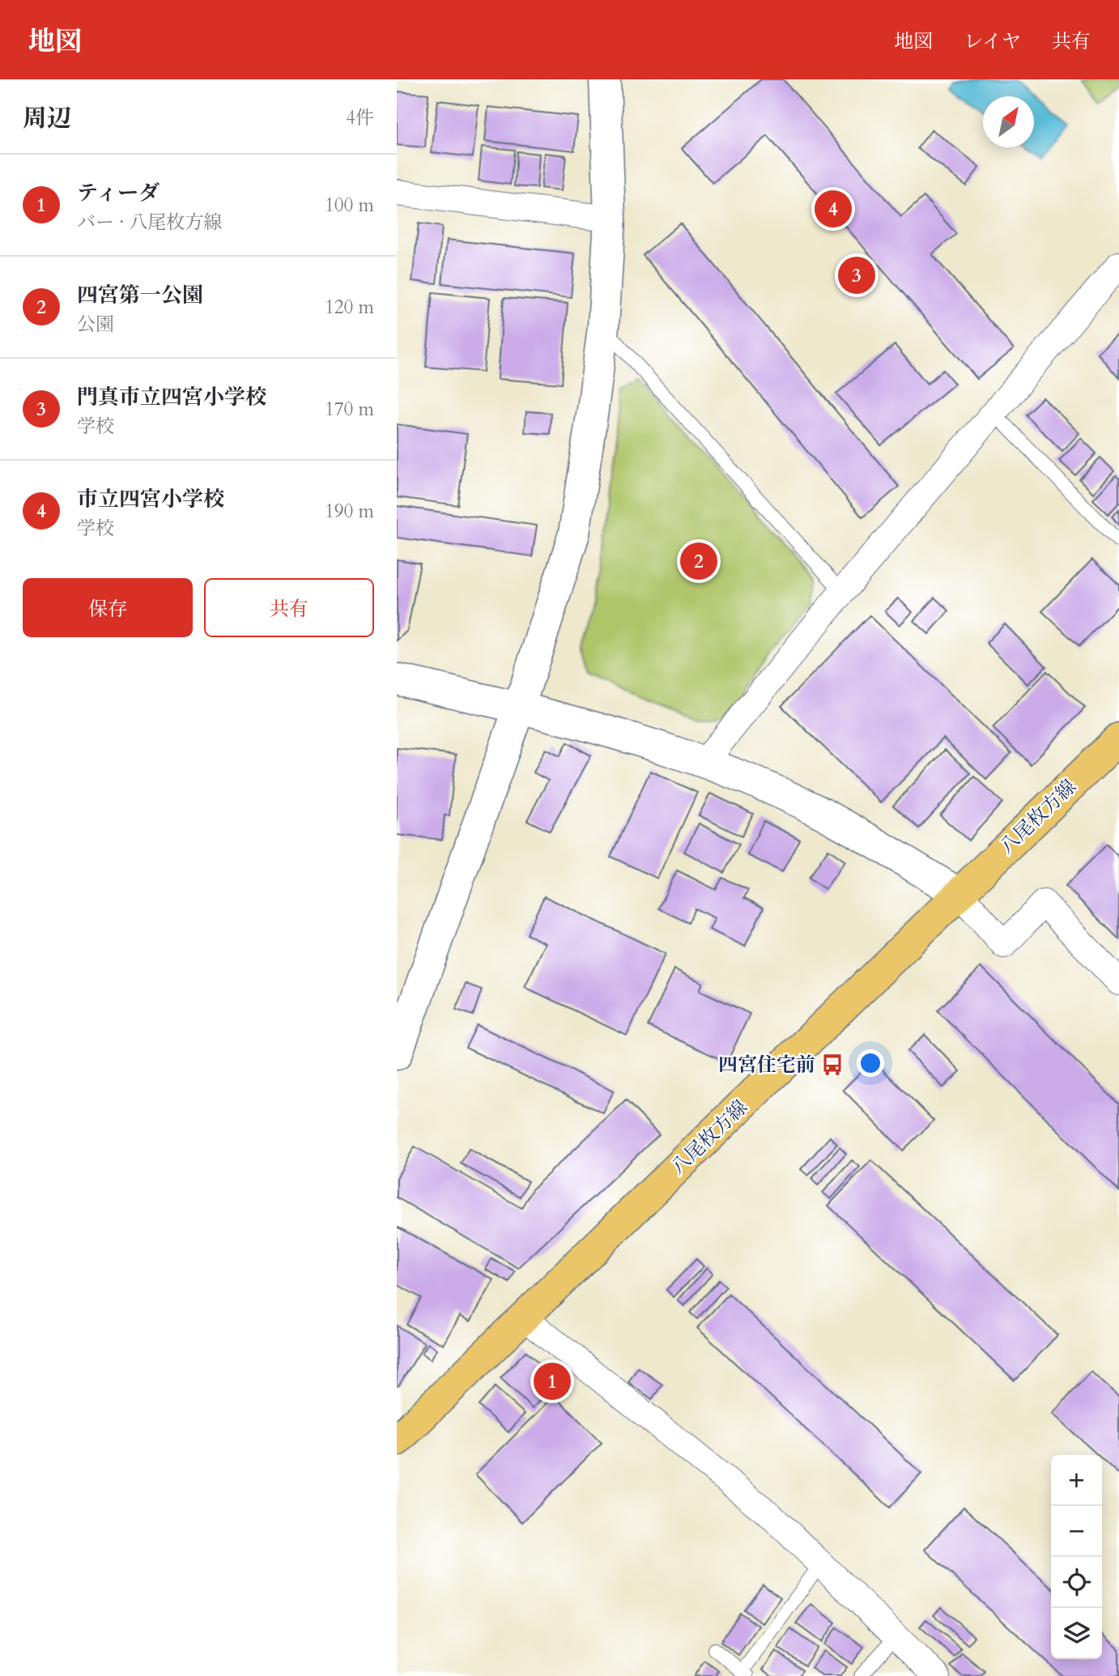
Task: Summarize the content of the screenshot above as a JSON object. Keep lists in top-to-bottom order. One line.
{"streets":{"main road":["八尾枚方線"]},"places":{"bus stop":["四宮住宅前"]},"north":"top right","page":{"header":"地図","nav":["地図","レイヤ","共有"],"heading":["周辺","4件"],"list":[{"mark":"1","name":"ティーダ","note":"バー · 八尾枚方線","value":"100 m"},{"mark":"2","name":"四宮第一公園","note":"公園","value":"120 m"},{"mark":"3","name":"門真市立四宮小学校","note":"学校","value":"170 m"},{"mark":"4","name":"市立四宮小学校","note":"学校","value":"190 m"}],"pins":["4","3","2","1"],"buttons":["保存","共有"],"map_buttons":["+","−"]}}
